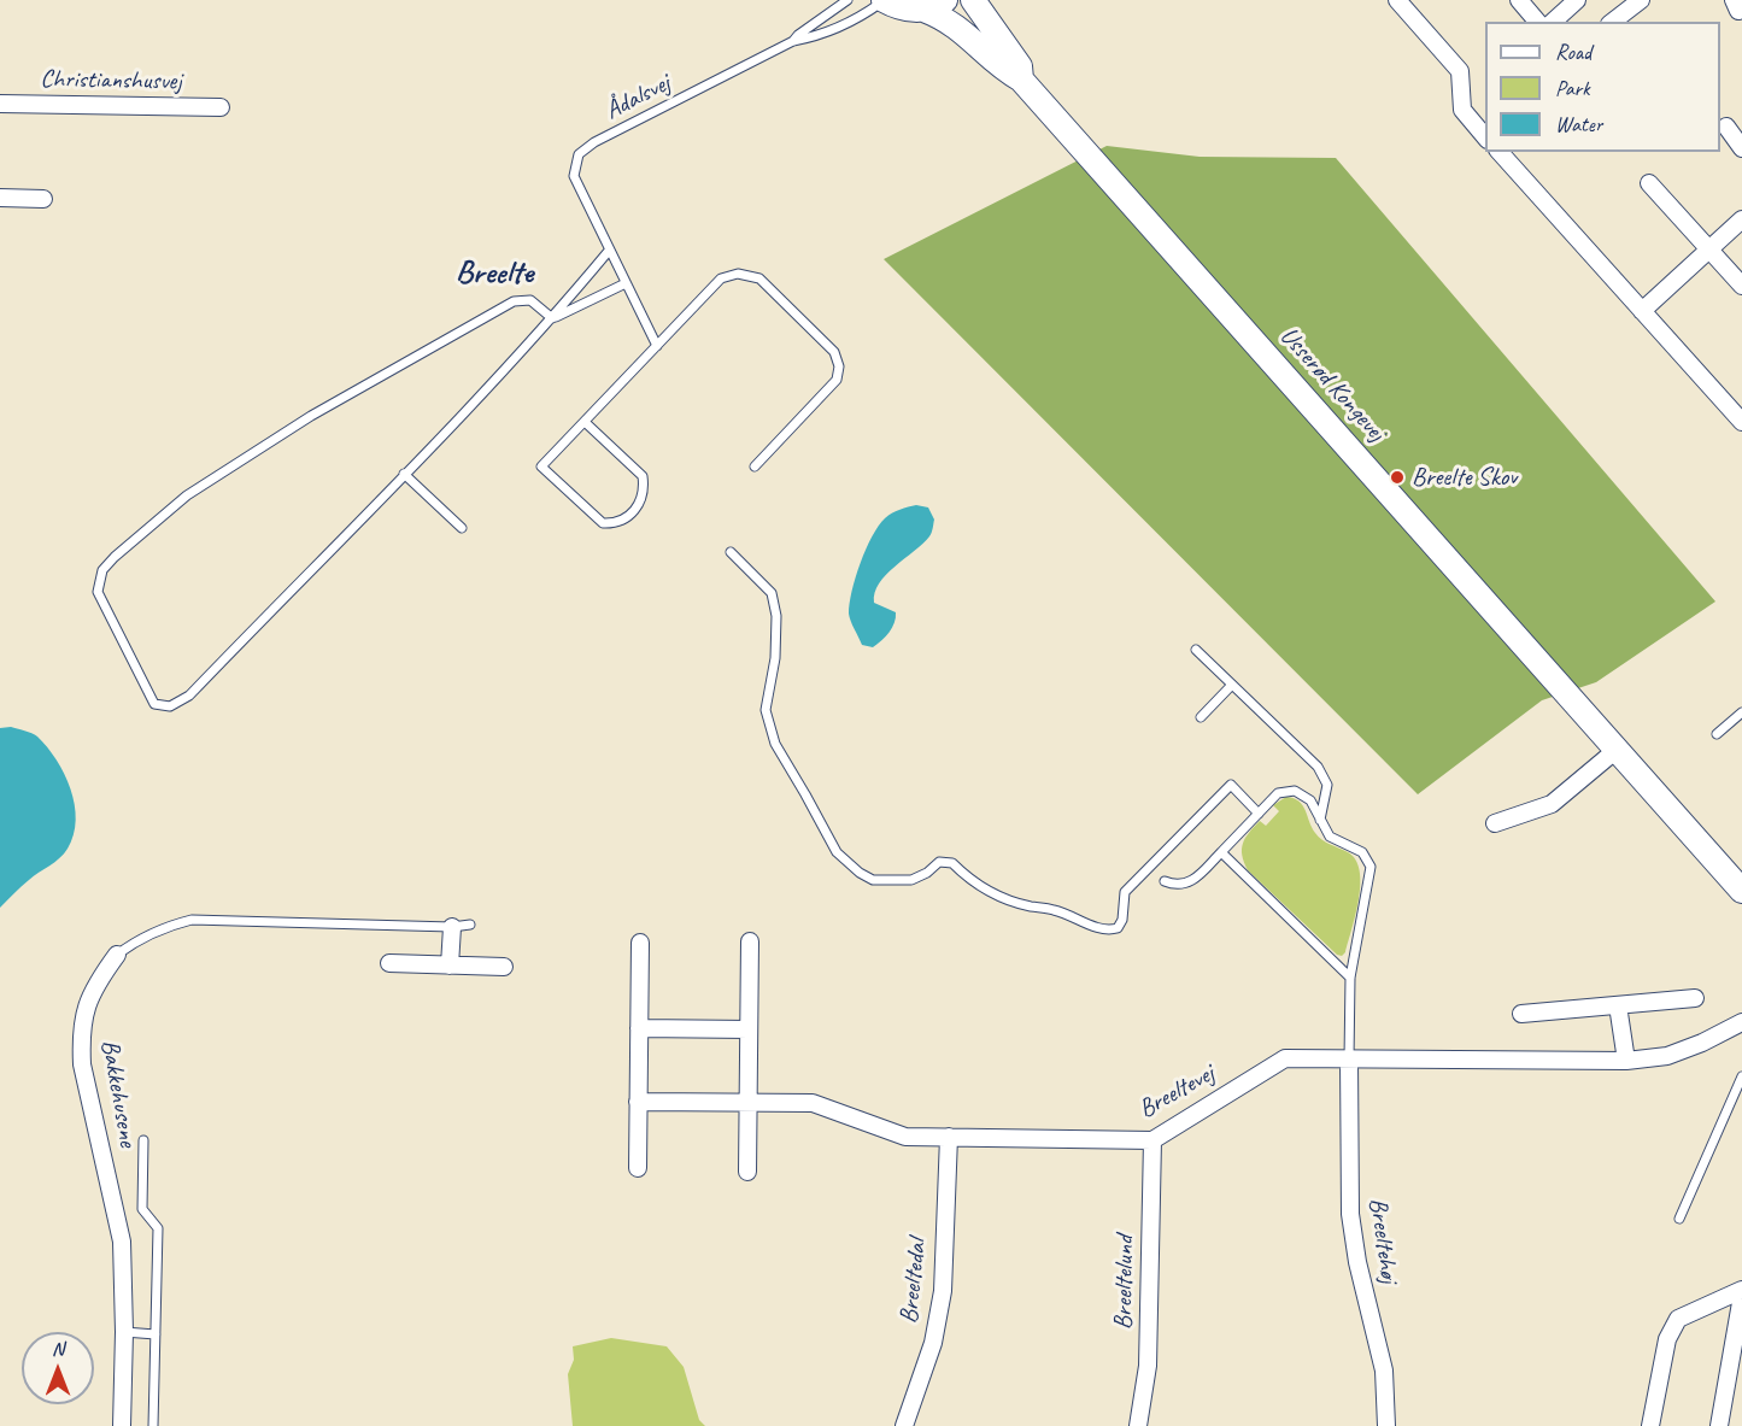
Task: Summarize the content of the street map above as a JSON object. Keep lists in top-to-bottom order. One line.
{"streets":{"main road":["Usserød Kongevej"],"street":["Christianshusvej","Breeltevej","Bakkehusene","Breeltehøj","Breeltedal","Breeltelund"],"lane":["Ådalsvej"]},"crossings":[["Ådalsvej","Usserød Kongevej"],["Breeltevej","Breeltehøj"],["Breeltevej","Breeltedal"],["Breeltevej","Breeltelund"]],"districts":["Breelte"],"places":["Breelte Skov"],"legend":["Road","Park","Water"],"north":"top"}
